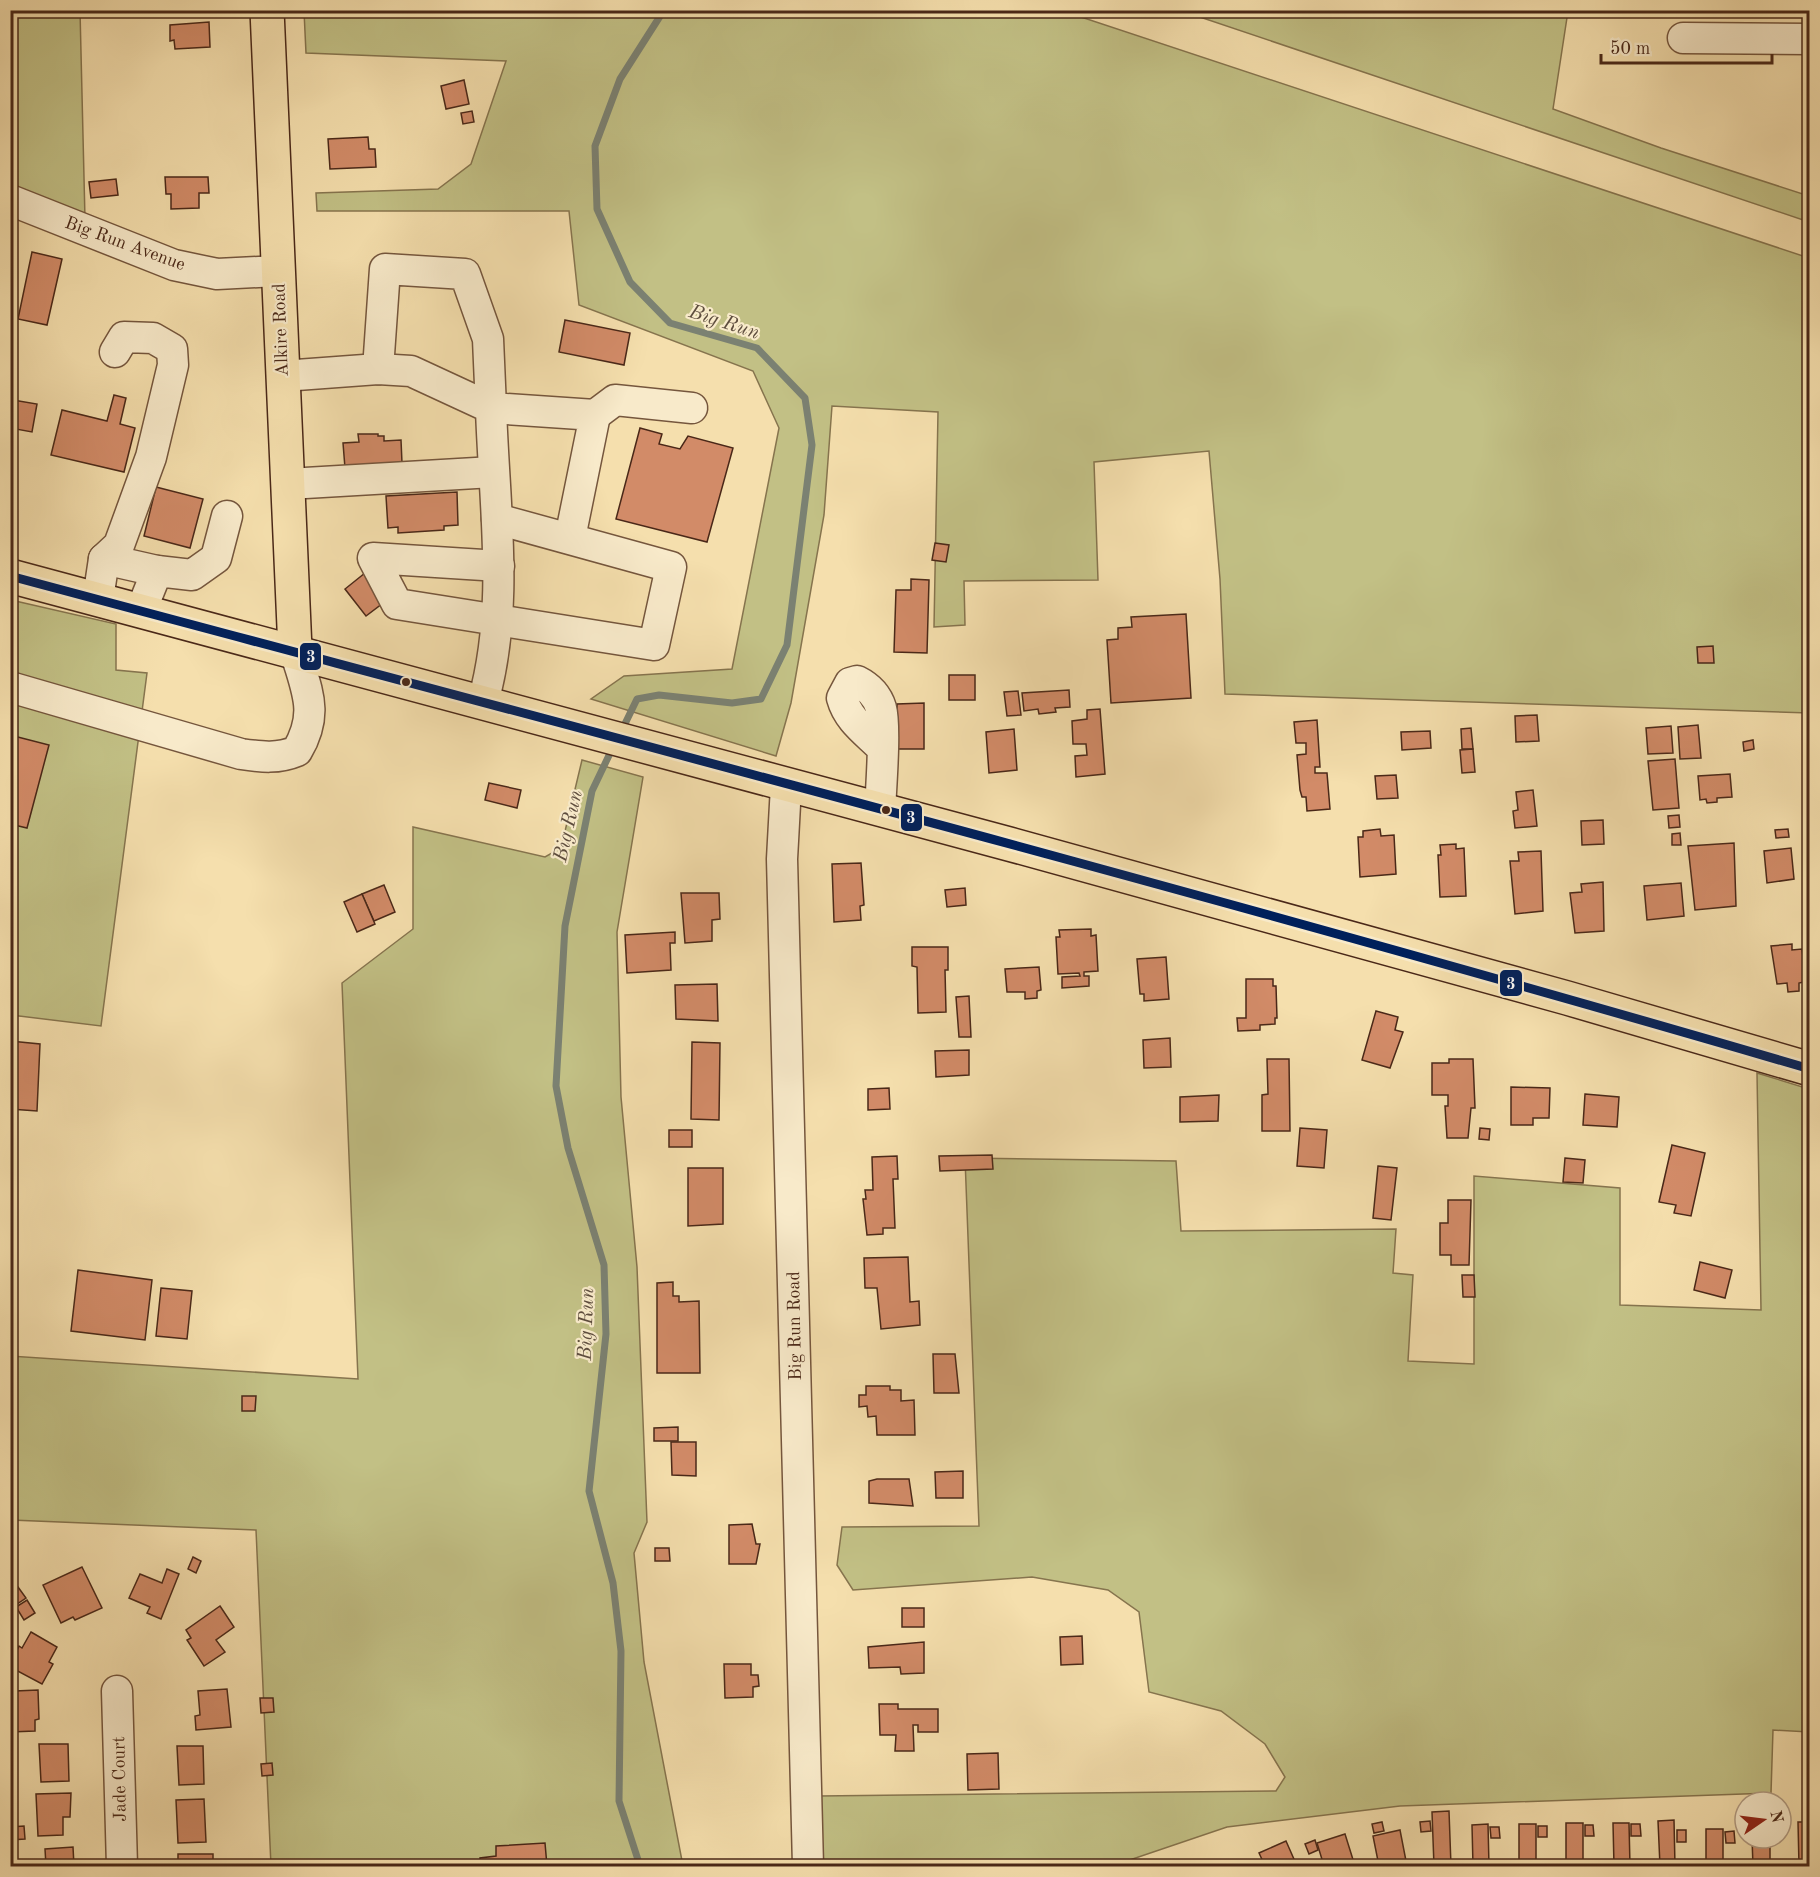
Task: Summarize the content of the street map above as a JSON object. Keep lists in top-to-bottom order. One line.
{"streets":{"main road":["Alkire Road"],"street":["Big Run Avenue","Big Run Road","Jade Court"]},"crossings":[["Big Run Avenue","Alkire Road"]],"water":["Big Run"],"lines":["transit line 3"],"scale_bar":"50 m","north":"right"}
